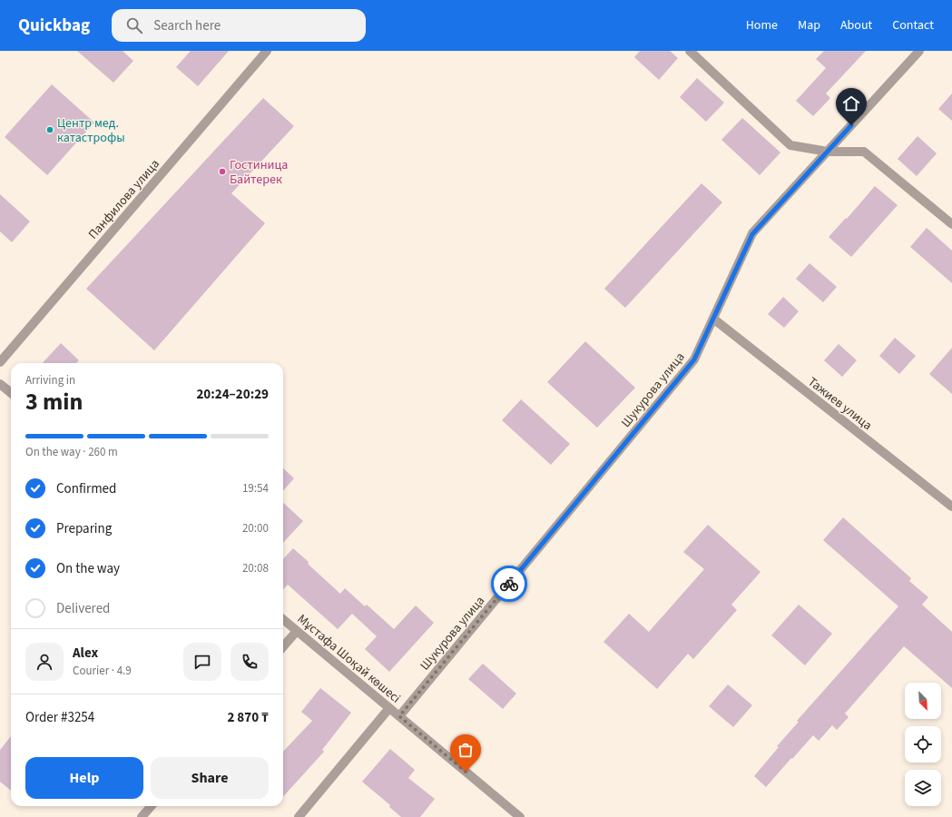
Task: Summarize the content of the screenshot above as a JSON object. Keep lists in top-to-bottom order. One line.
{"streets":{"street":["Панфилова улица","Шукурова улица","Тажиев улица","Мұстафа Шоқай көшесі"]},"crossings":[["Шукурова улица","Тажиев улица"],["Шукурова улица","Мұстафа Шоқай көшесі"]],"places":["Центр мед. катастрофы","Гостиница Байтерек"],"north":"bottom right","page":{"header":"Quickbag","search":"Search here","nav":["Home","Map","About","Contact"],"heading":["3 min","Arriving in","20:24–20:29"],"panel":["Alex","Courier · 4.9","Order #3254","2 870 ₸"],"bar":"On the way · 260 m","list":[["Confirmed","19:54"],["Preparing","20:00"],["On the way","20:08"],"Delivered"],"buttons":["Help","Share"]}}
